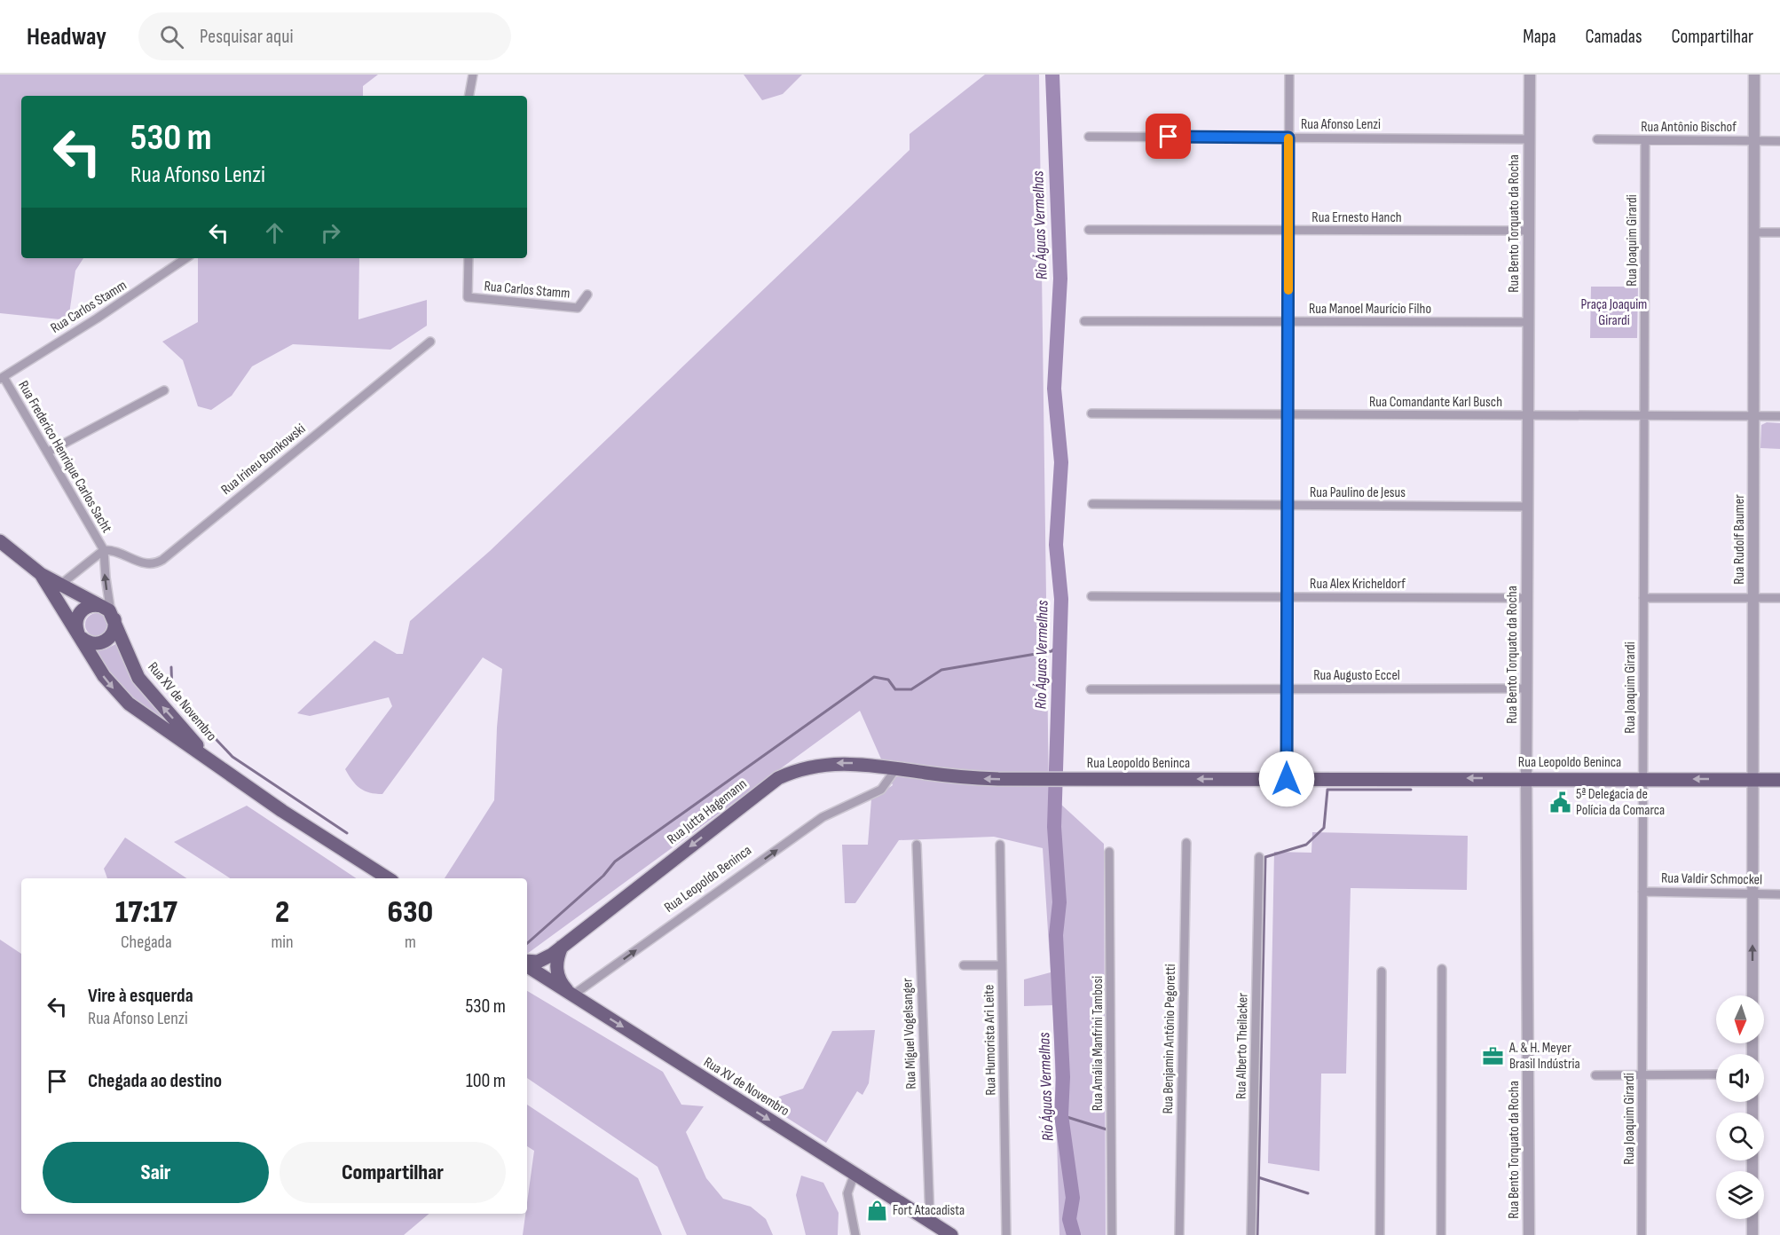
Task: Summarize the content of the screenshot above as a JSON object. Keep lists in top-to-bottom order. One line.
{"streets":{"main road":["Rua XV de Novembro","Rua Leopoldo Beninca","Rua Jutta Hagemann"],"street":["Rua Afonso Lenzi","Rua Antônio Bischof","Rua Ernesto Hanch","Rua Bento Torquato da Rocha","Rua Joaquim Girardi","Rua Carlos Stamm","Rua Manoel Maurício Filho","Rua Comandante Karl Busch","Rua Frederico Henrique Carlos Sacht","Rua Irineu Bomkowski","Rua Paulino de Jesus","Rua Rudolf Baumer","Rua Alex Kricheldorf","Rua Augusto Eccel","Rua Valdir Schmockel","Rua Miguel Vogelsanger","Rua Benjamin Antônio Pegoretti","Rua Humorista Ari Leite","Rua Amália Manfrini Tambosi","Rua Alberto Theilacker"]},"crossings":[["Rua Afonso Lenzi","Rua Bento Torquato da Rocha"],["Rua Antônio Bischof","Rua Joaquim Girardi"],["Rua Antônio Bischof","Rua Rudolf Baumer"],["Rua Ernesto Hanch","Rua Bento Torquato da Rocha"],["Rua Bento Torquato da Rocha","Rua Manoel Maurício Filho"],["Rua Bento Torquato da Rocha","Rua Comandante Karl Busch"],["Rua Bento Torquato da Rocha","Rua Paulino de Jesus"],["Rua Bento Torquato da Rocha","Rua Alex Kricheldorf"],["Rua Bento Torquato da Rocha","Rua Augusto Eccel"],["Rua Bento Torquato da Rocha","Rua Leopoldo Beninca"],["Rua Joaquim Girardi","Rua Comandante Karl Busch"],["Rua Joaquim Girardi","Rua Leopoldo Beninca"],["Rua Joaquim Girardi","Rua Valdir Schmockel"],["Rua Carlos Stamm","Rua Frederico Henrique Carlos Sacht"],["Rua Comandante Karl Busch","Rua Rudolf Baumer"],["Rua Frederico Henrique Carlos Sacht","Rua Irineu Bomkowski"],["Rua Rudolf Baumer","Rua Leopoldo Beninca"],["Rua Rudolf Baumer","Rua Valdir Schmockel"],["Rua XV de Novembro","Rua Leopoldo Beninca"],["Rua XV de Novembro","Rua Miguel Vogelsanger"],["Rua Leopoldo Beninca","Rua Jutta Hagemann"]],"one_way":["Rua Jutta Hagemann"],"water":["Rio Águas Vermelhas"],"parks":["Praça Joaquim Girardi"],"places":{"public building":["5ª Delegacia de Polícia da Comarca"],"office":["A. & H. Meyer Brasil Indústria"],"shop":["Fort Atacadista"]},"north":"bottom","page":{"header":"Headway","search":"Pesquisar aqui","nav":["Mapa","Camadas","Compartilhar"],"turn":["530 m","Rua Afonso Lenzi"],"eta":["17:17","Chegada","2","min","630","m"],"list":[{"name":"Vire à esquerda","note":"Rua Afonso Lenzi","value":"530 m"},{"name":"Chegada ao destino","value":"100 m"}],"buttons":["Sair","Compartilhar"]}}
